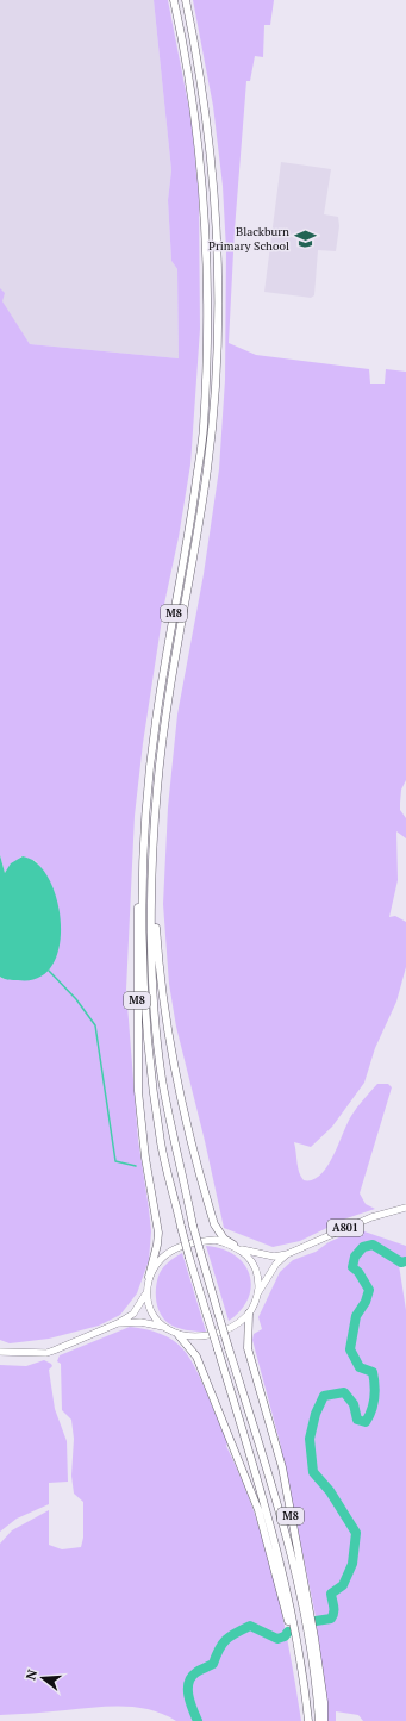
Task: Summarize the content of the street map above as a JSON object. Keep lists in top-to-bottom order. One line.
{"streets":{"highway":["M8"],"main road":["A801"]},"crossings":[["M8","A801"]],"places":{"school or university":["Blackburn Primary School"]},"north":"left"}
